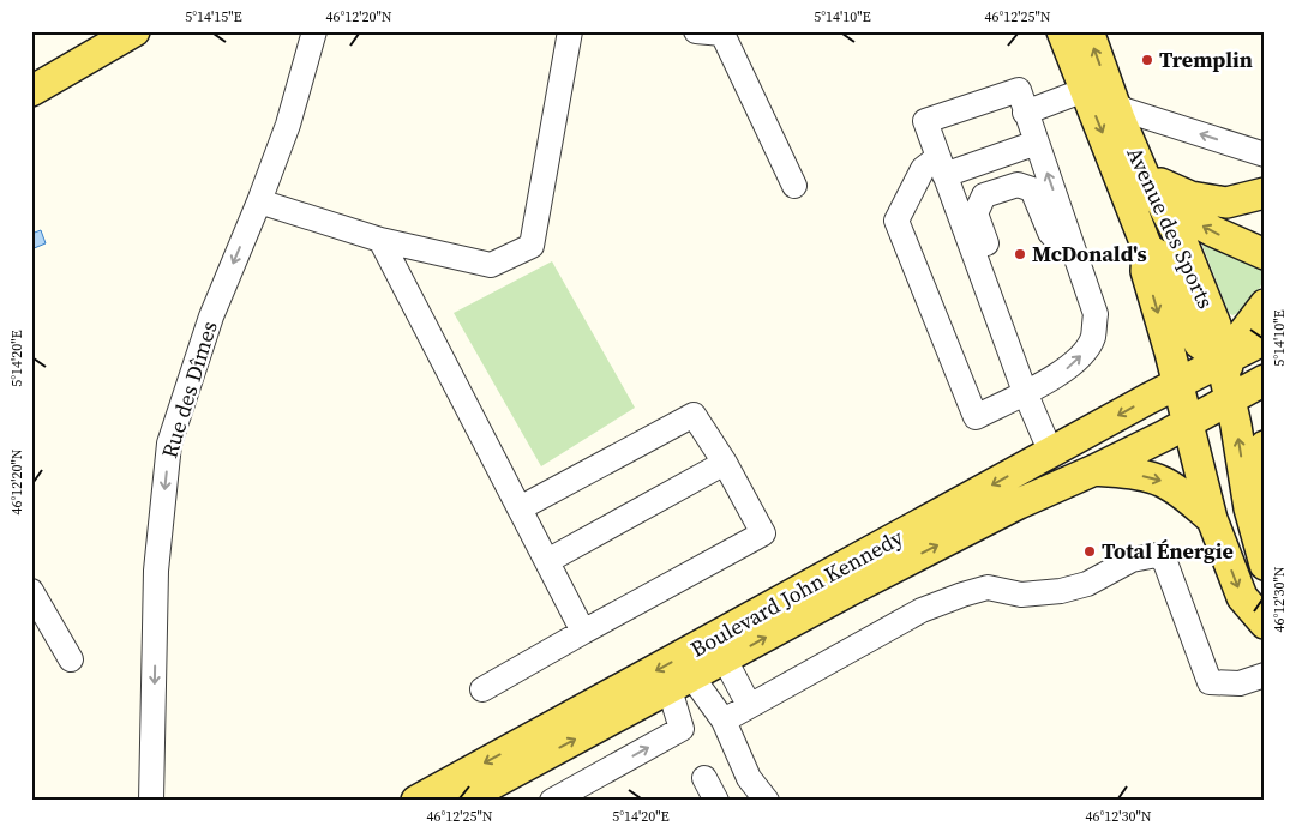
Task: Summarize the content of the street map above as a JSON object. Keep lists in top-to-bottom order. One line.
{"streets":{"main road":["Avenue des Sports","Boulevard John Kennedy"],"street":["Rue des Dîmes"]},"crossings":[["Avenue des Sports","Boulevard John Kennedy"]],"one_way":["Rue des Dîmes"],"places":["Tremplin","McDonald's","Total Énergie"],"coordinates":["5°14'15\"E","46°12'20\"N","5°14'10\"E","46°12'25\"N","5°14'20\"E","46°12'30\"N"]}
